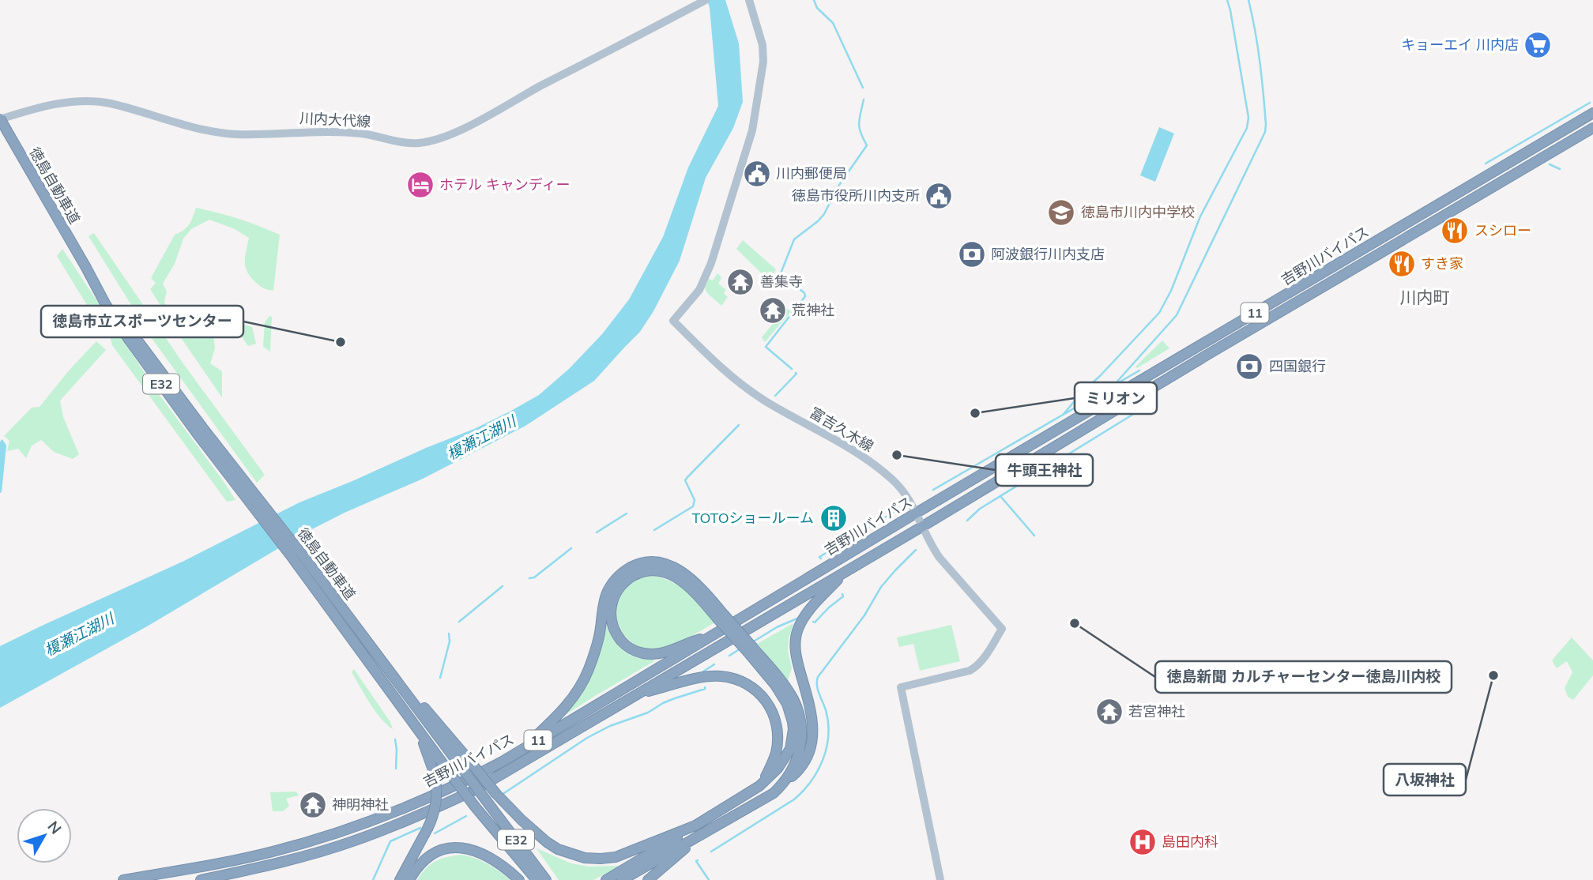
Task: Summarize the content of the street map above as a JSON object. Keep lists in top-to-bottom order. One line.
{"streets":{"highway":["徳島自動車道","吉野川バイパス","11","E32"],"main road":["川内大代線","富吉久木線"]},"crossings":[["川内大代線","徳島自動車道"],["吉野川バイパス","富吉久木線"]],"districts":["川内町"],"water":["榎瀬江湖川"],"places":{"supermarket":["キョーエイ 川内店"],"public building":["川内郵便局","徳島市役所川内支所"],"hotel":["ホテル キャンディー"],"school or university":["徳島市川内中学校"],"restaurant":["スシロー","すき家"],"bank":["阿波銀行川内支店","四国銀行"],"temple":["善集寺","荒神社","若宮神社","神明神社"],"other":["徳島市立スポーツセンター","ミリオン","牛頭王神社","徳島新聞 カルチャーセンター徳島川内校","八坂神社"],"building":["TOTOショールーム"],"hospital":["島田内科"]},"north":"top right"}
